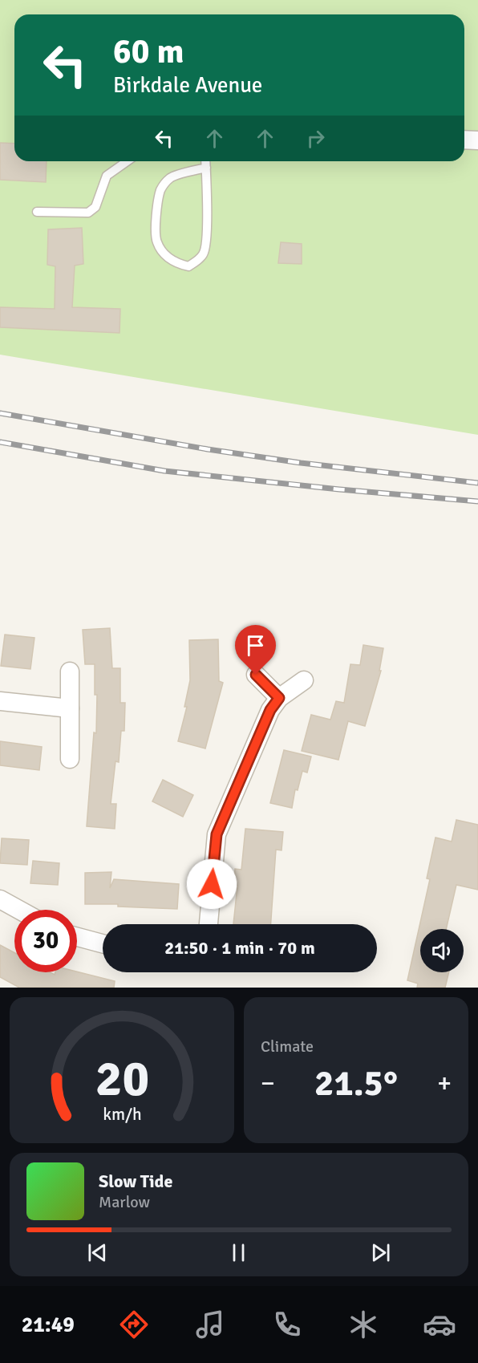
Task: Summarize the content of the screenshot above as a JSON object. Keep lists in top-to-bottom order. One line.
{"page":{"turn":["60 m","Birkdale Avenue"],"limit":"30","trip":"21:50 · 1 min · 70 m","tile":"Climate","heat":["−","21.5°","+"],"song":["Slow Tide","Marlow"],"tabs":"21:49","gauge":["20","km/h"]}}
